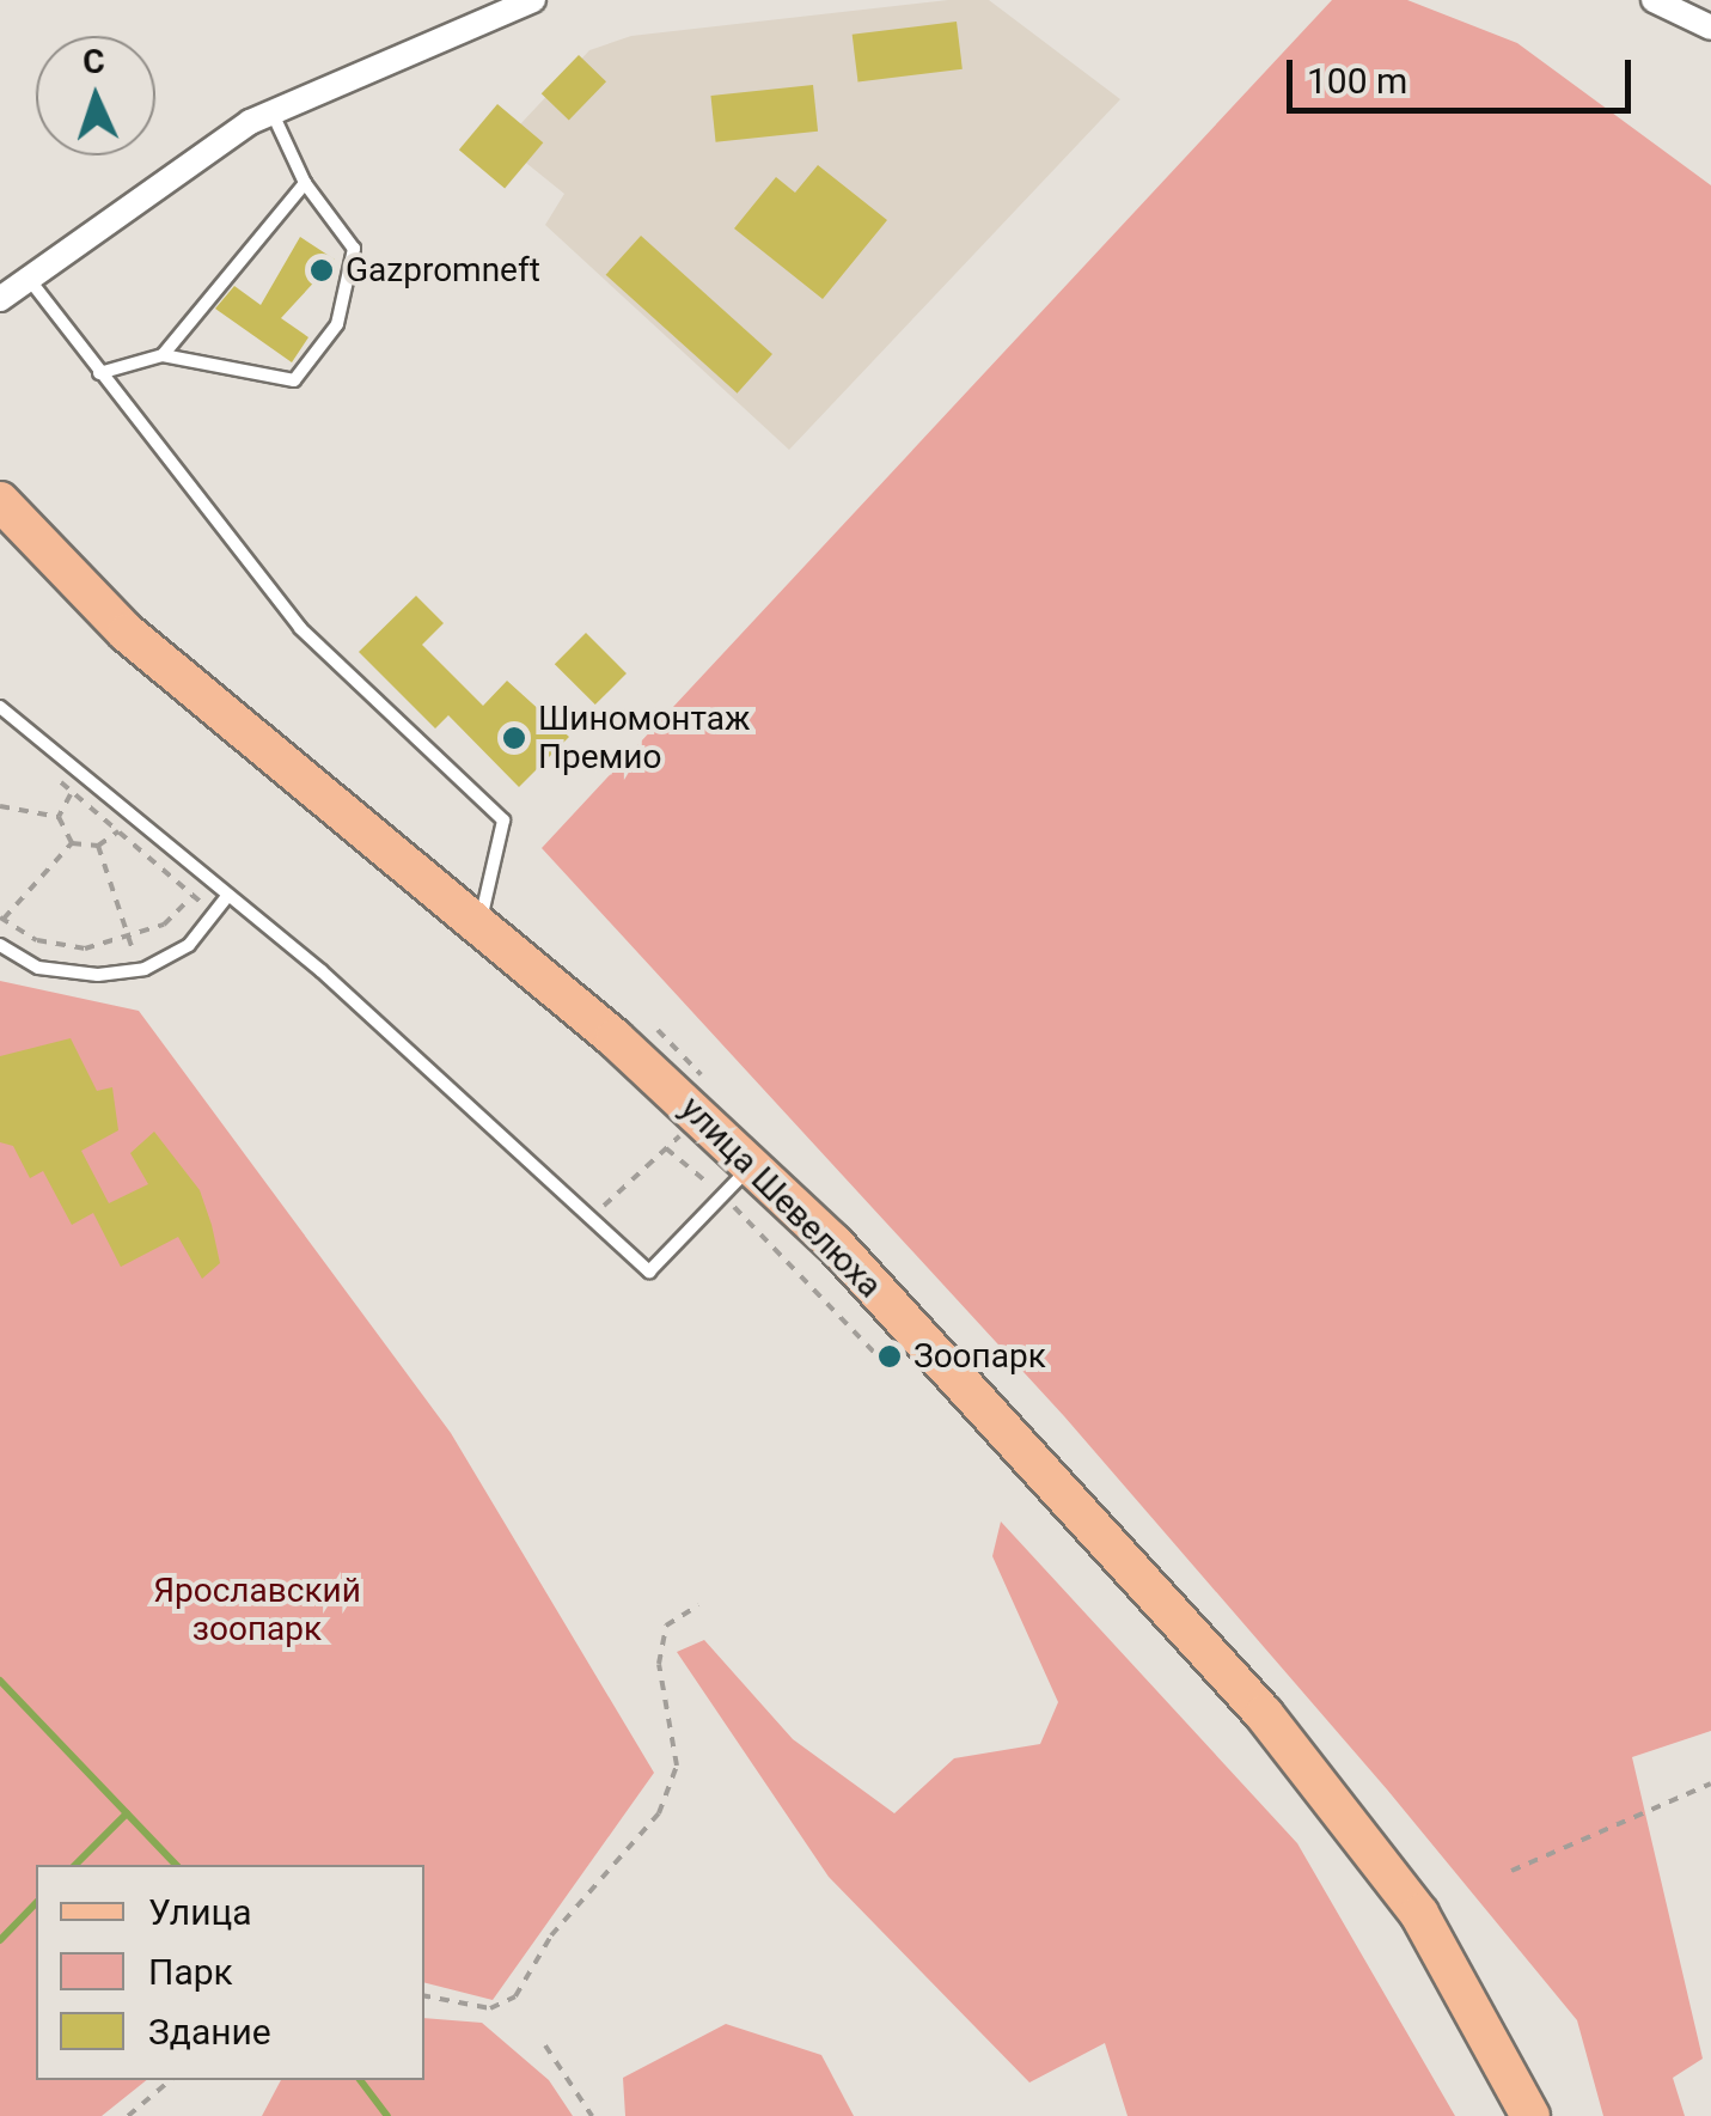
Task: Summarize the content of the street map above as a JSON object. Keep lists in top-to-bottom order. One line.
{"streets":{"main road":["улица Шевелюха"]},"parks":["Ярославский зоопарк"],"places":["Gazpromneft","Шиномонтаж Премио","Зоопарк"],"legend":["Улица","Парк","Здание"],"scale_bar":"100 m","north":"top"}
